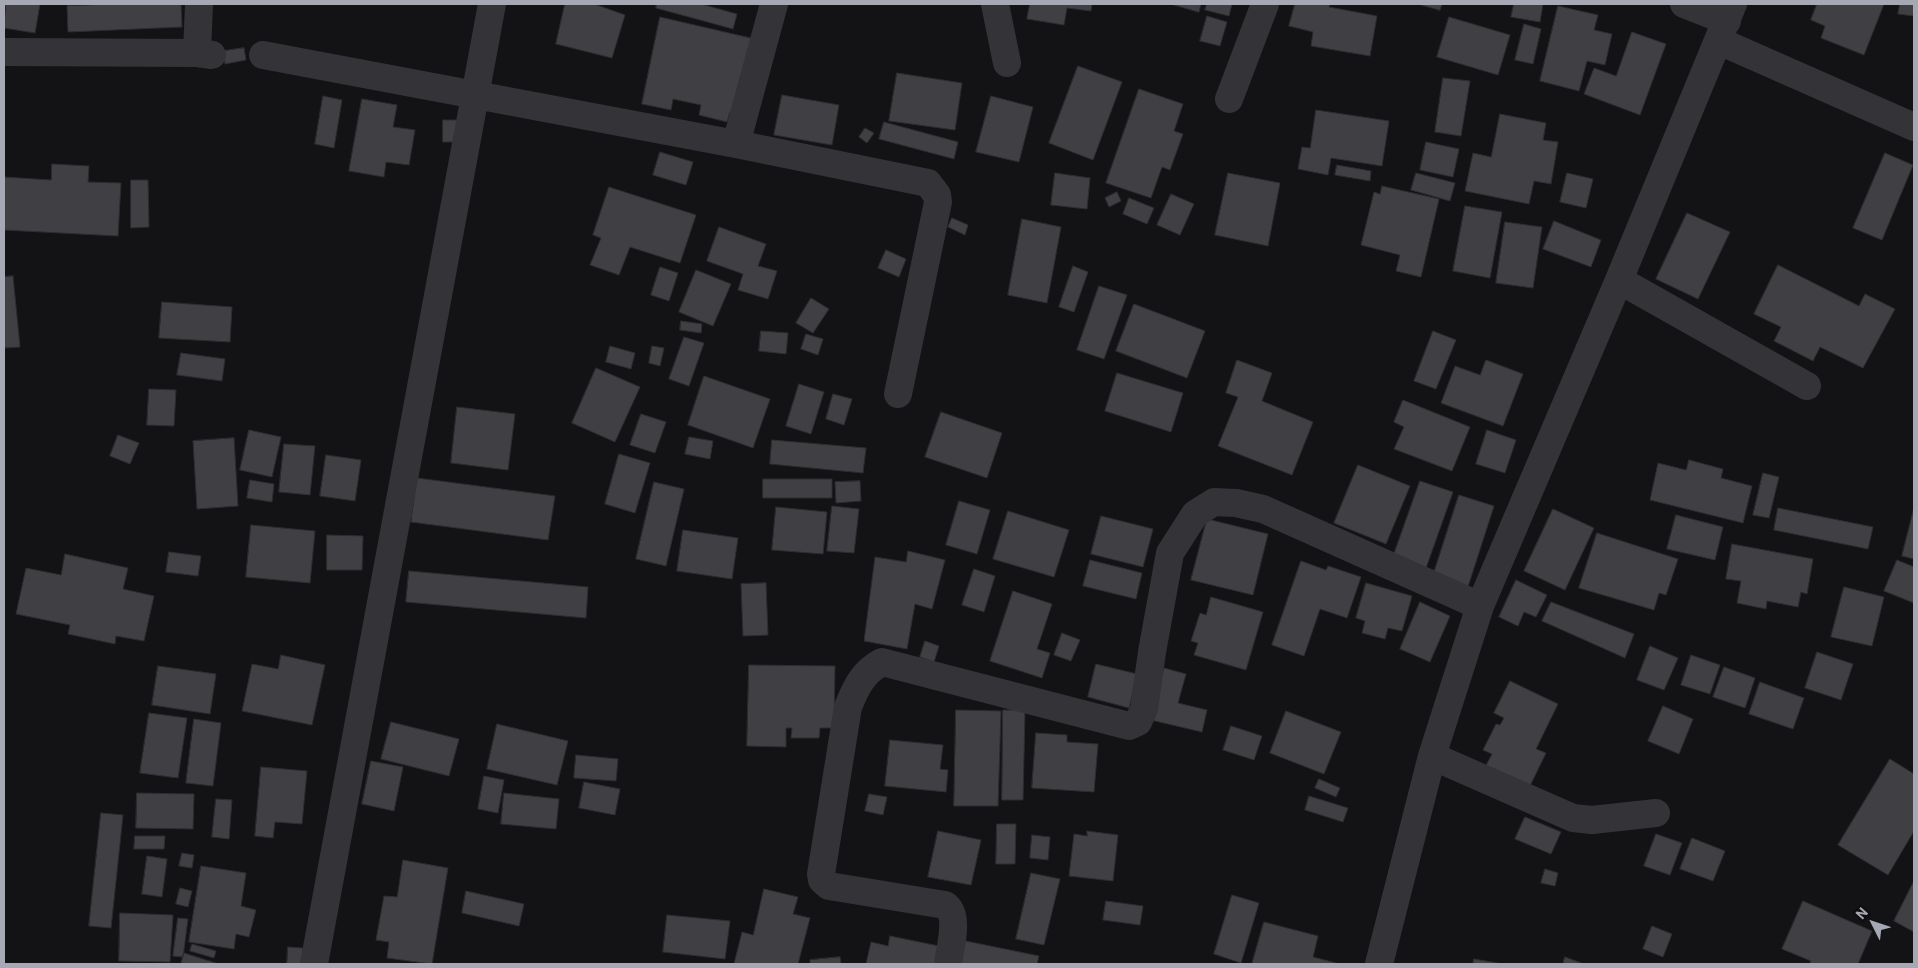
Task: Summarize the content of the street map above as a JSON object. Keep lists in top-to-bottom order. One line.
{"north":"top left"}
